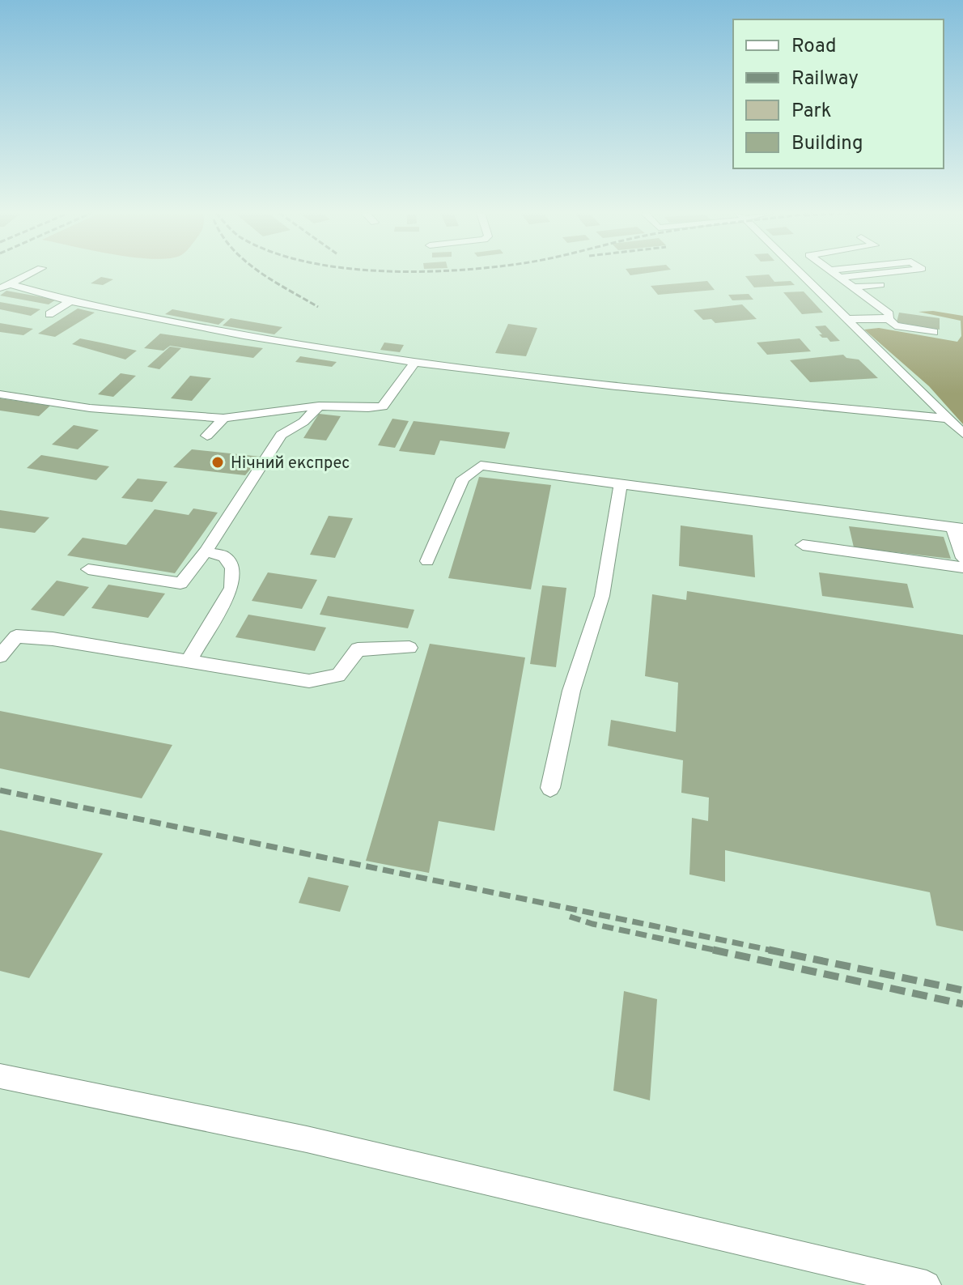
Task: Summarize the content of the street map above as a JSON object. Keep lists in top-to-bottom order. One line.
{"places":["Нічний експрес"],"legend":["Road","Railway","Park","Building"]}
